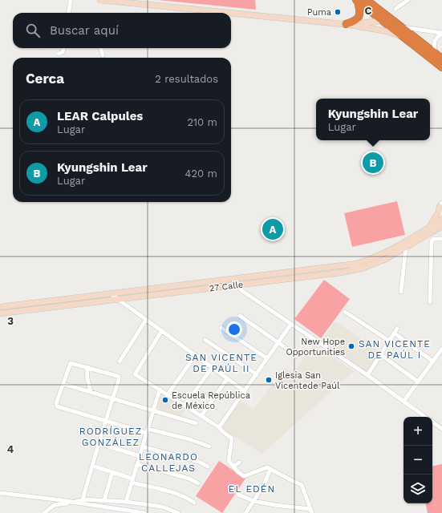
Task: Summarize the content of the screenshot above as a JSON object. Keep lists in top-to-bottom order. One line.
{"streets":{"street":["27 Calle"]},"districts":["SAN VICENTE DE PAÚL I","SAN VICENTE DE PAÚL II","RODRÍGUEZ GONZÁLEZ","LEONARDO CALLEJAS","EL EDÉN"],"places":["Puma","New Hope Opportunities","Iglesia San Vicentede Paúl","Escuela República de México"],"page":{"search":"Buscar aquí","heading":["Cerca","2 resultados"],"popup":["Kyungshin Lear","Lugar"],"list":[{"mark":"A","name":"LEAR Calpules","note":"Lugar","value":"210 m"},{"mark":"B","name":"Kyungshin Lear","note":"Lugar","value":"420 m"}],"pins":["B","A"],"map_buttons":["+","−"]},"grid":{"columns":["C"],"rows":["3","4"]}}
